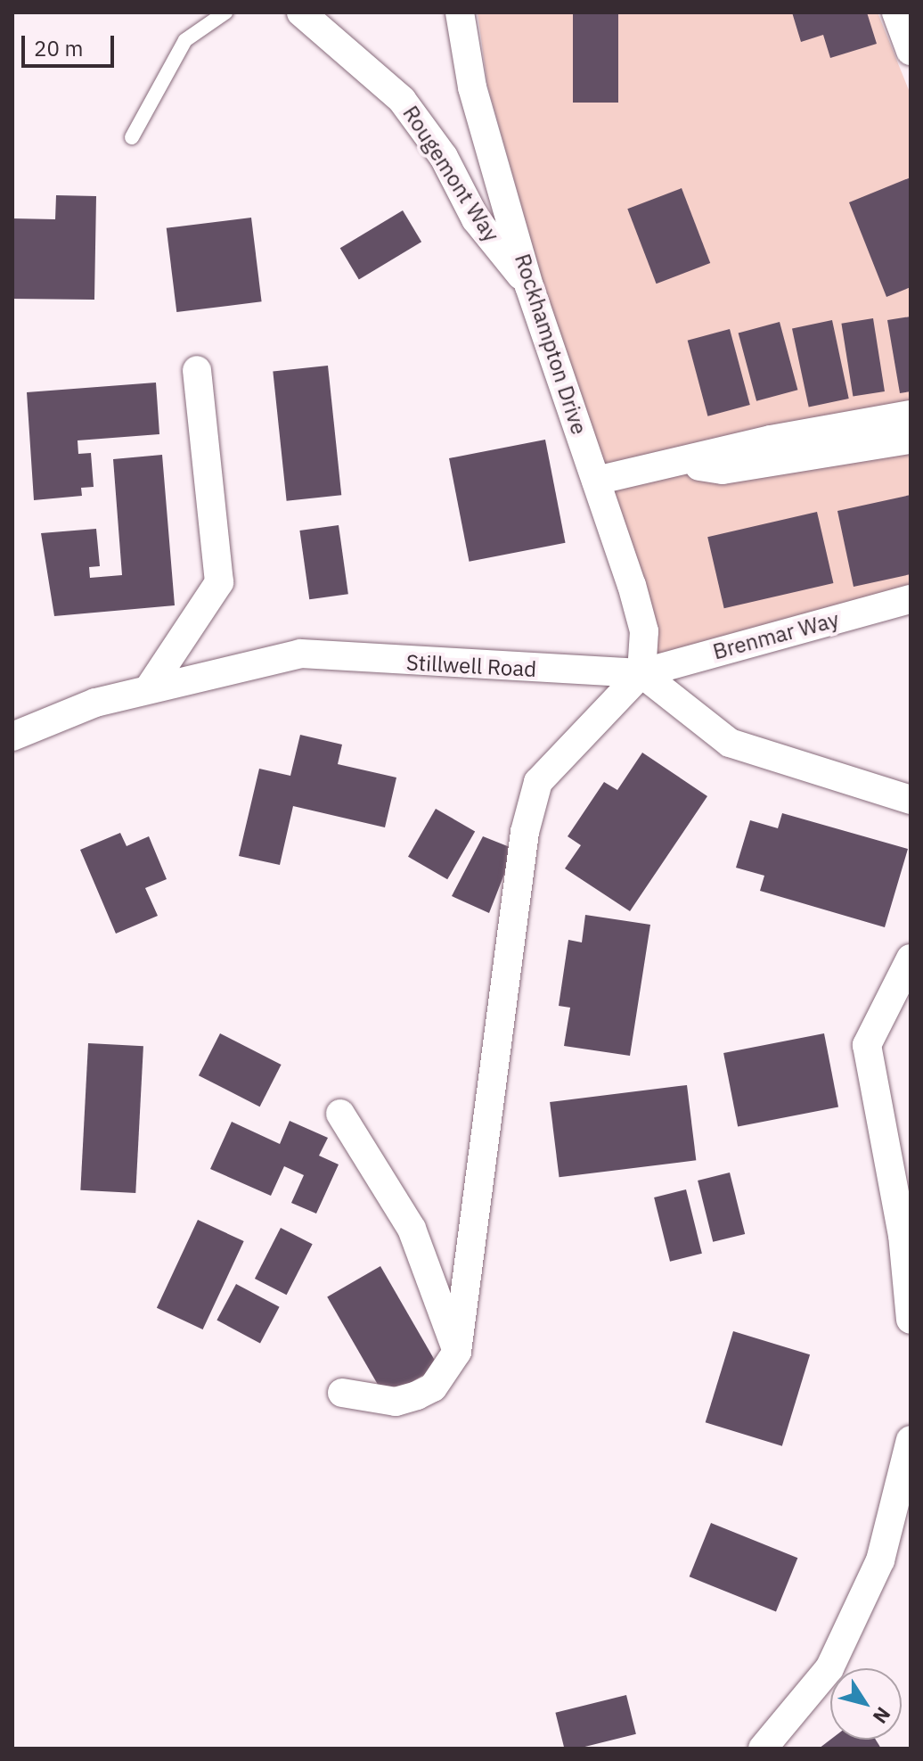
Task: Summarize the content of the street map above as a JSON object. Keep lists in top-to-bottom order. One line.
{"streets":{"street":["Rougemont Way","Rockhampton Drive","Brenmar Way","Stillwell Road"]},"crossings":[["Rougemont Way","Rockhampton Drive"],["Rockhampton Drive","Brenmar Way"],["Rockhampton Drive","Stillwell Road"],["Brenmar Way","Stillwell Road"]],"scale_bar":"20 m","north":"bottom right"}
